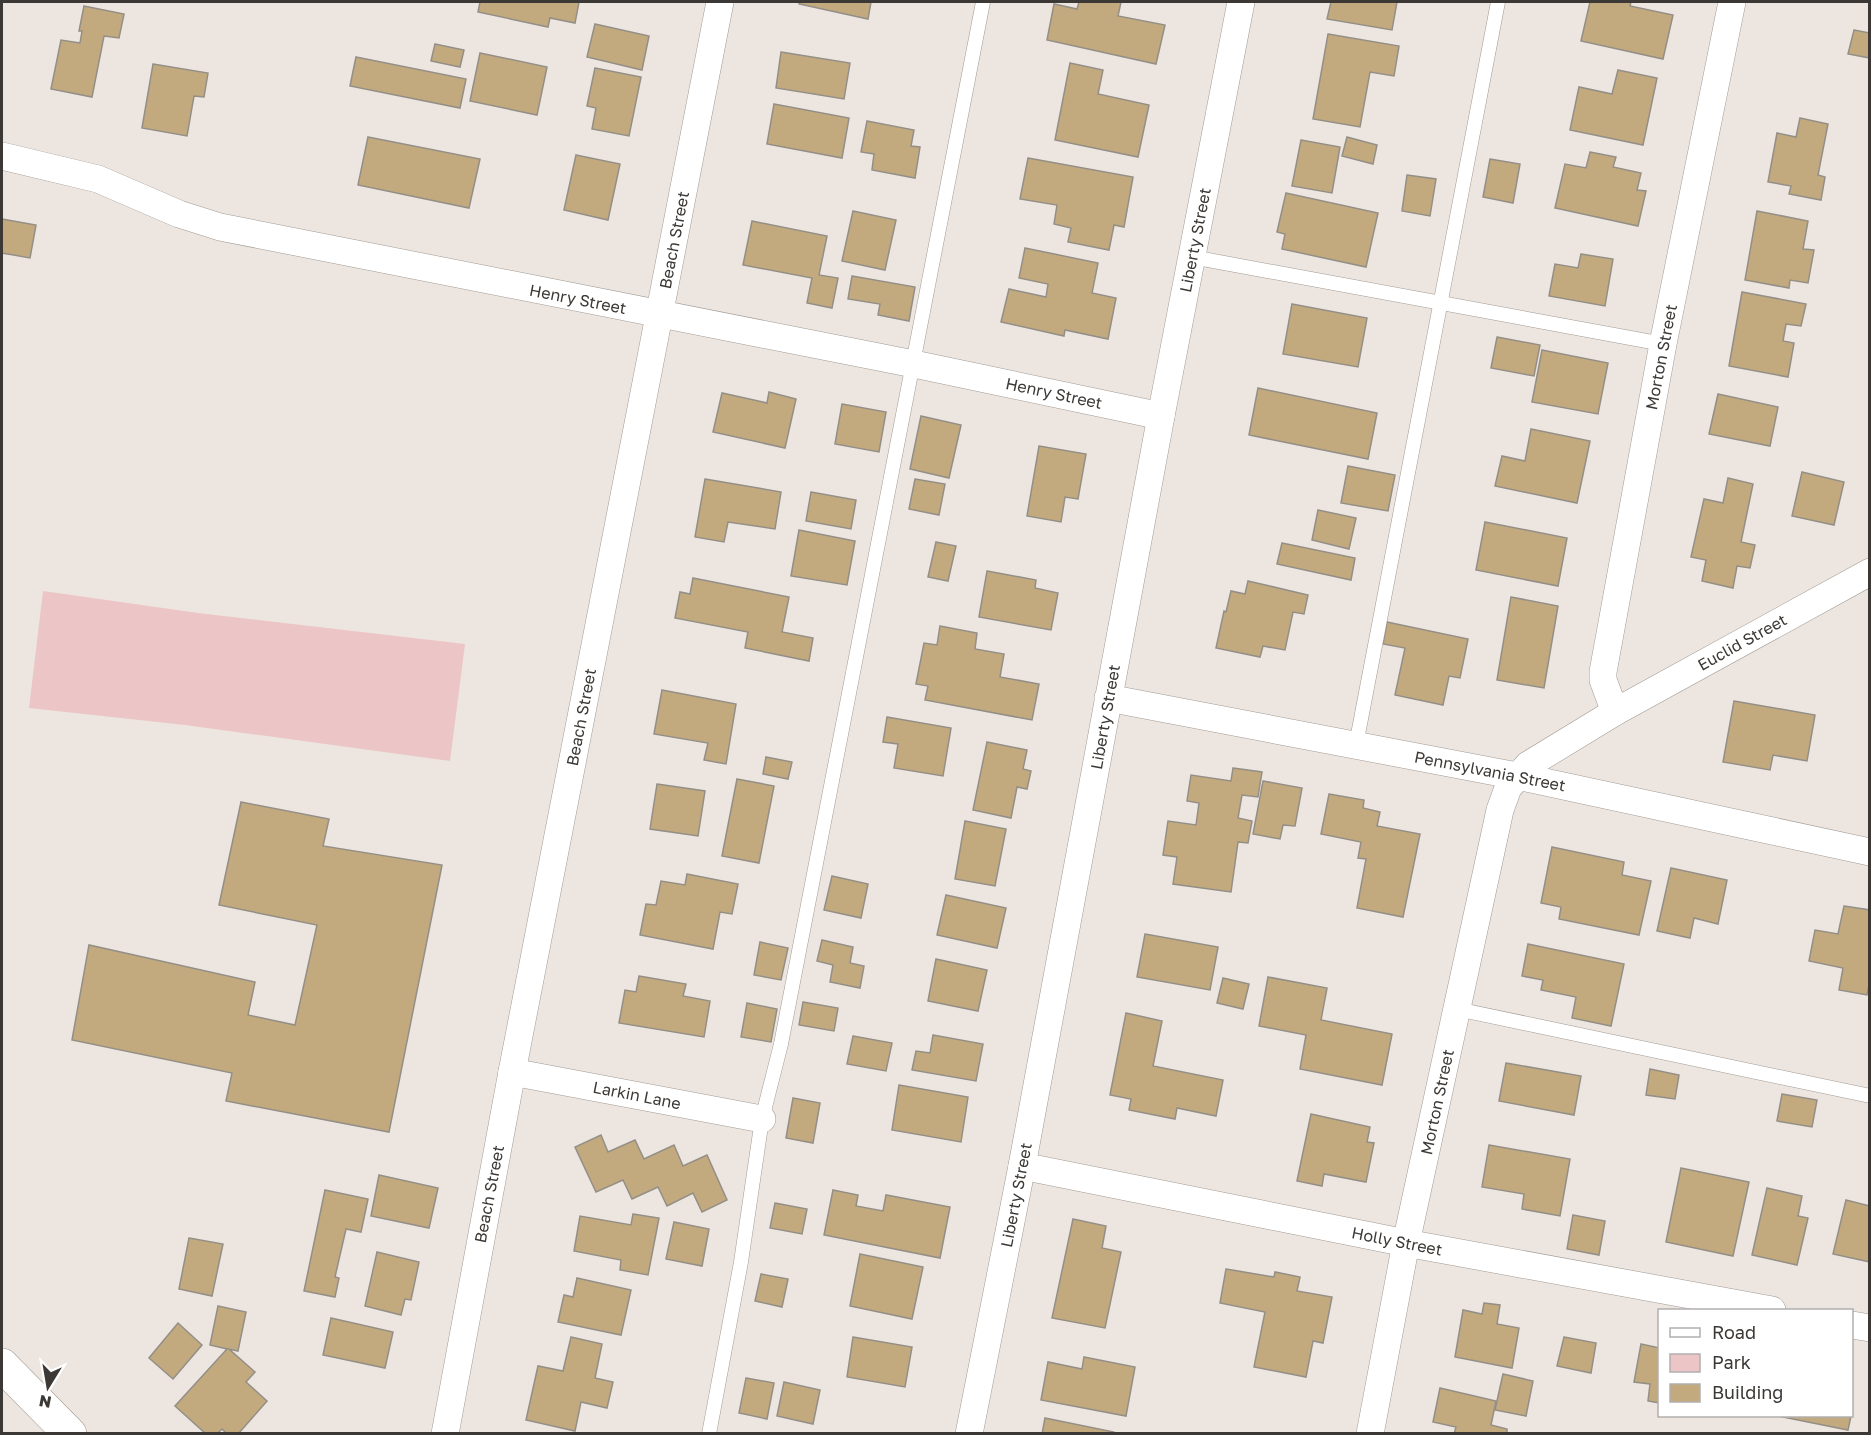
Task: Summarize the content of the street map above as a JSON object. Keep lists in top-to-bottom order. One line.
{"streets":{"street":["Beach Street","Liberty Street","Henry Street","Morton Street","Euclid Street","Pennsylvania Street","Larkin Lane","Holly Street"]},"crossings":[["Beach Street","Henry Street"],["Beach Street","Larkin Lane"],["Liberty Street","Henry Street"],["Liberty Street","Pennsylvania Street"],["Liberty Street","Holly Street"],["Morton Street","Euclid Street"],["Morton Street","Pennsylvania Street"],["Morton Street","Holly Street"],["Euclid Street","Pennsylvania Street"]],"legend":["Road","Park","Building"],"north":"bottom"}
